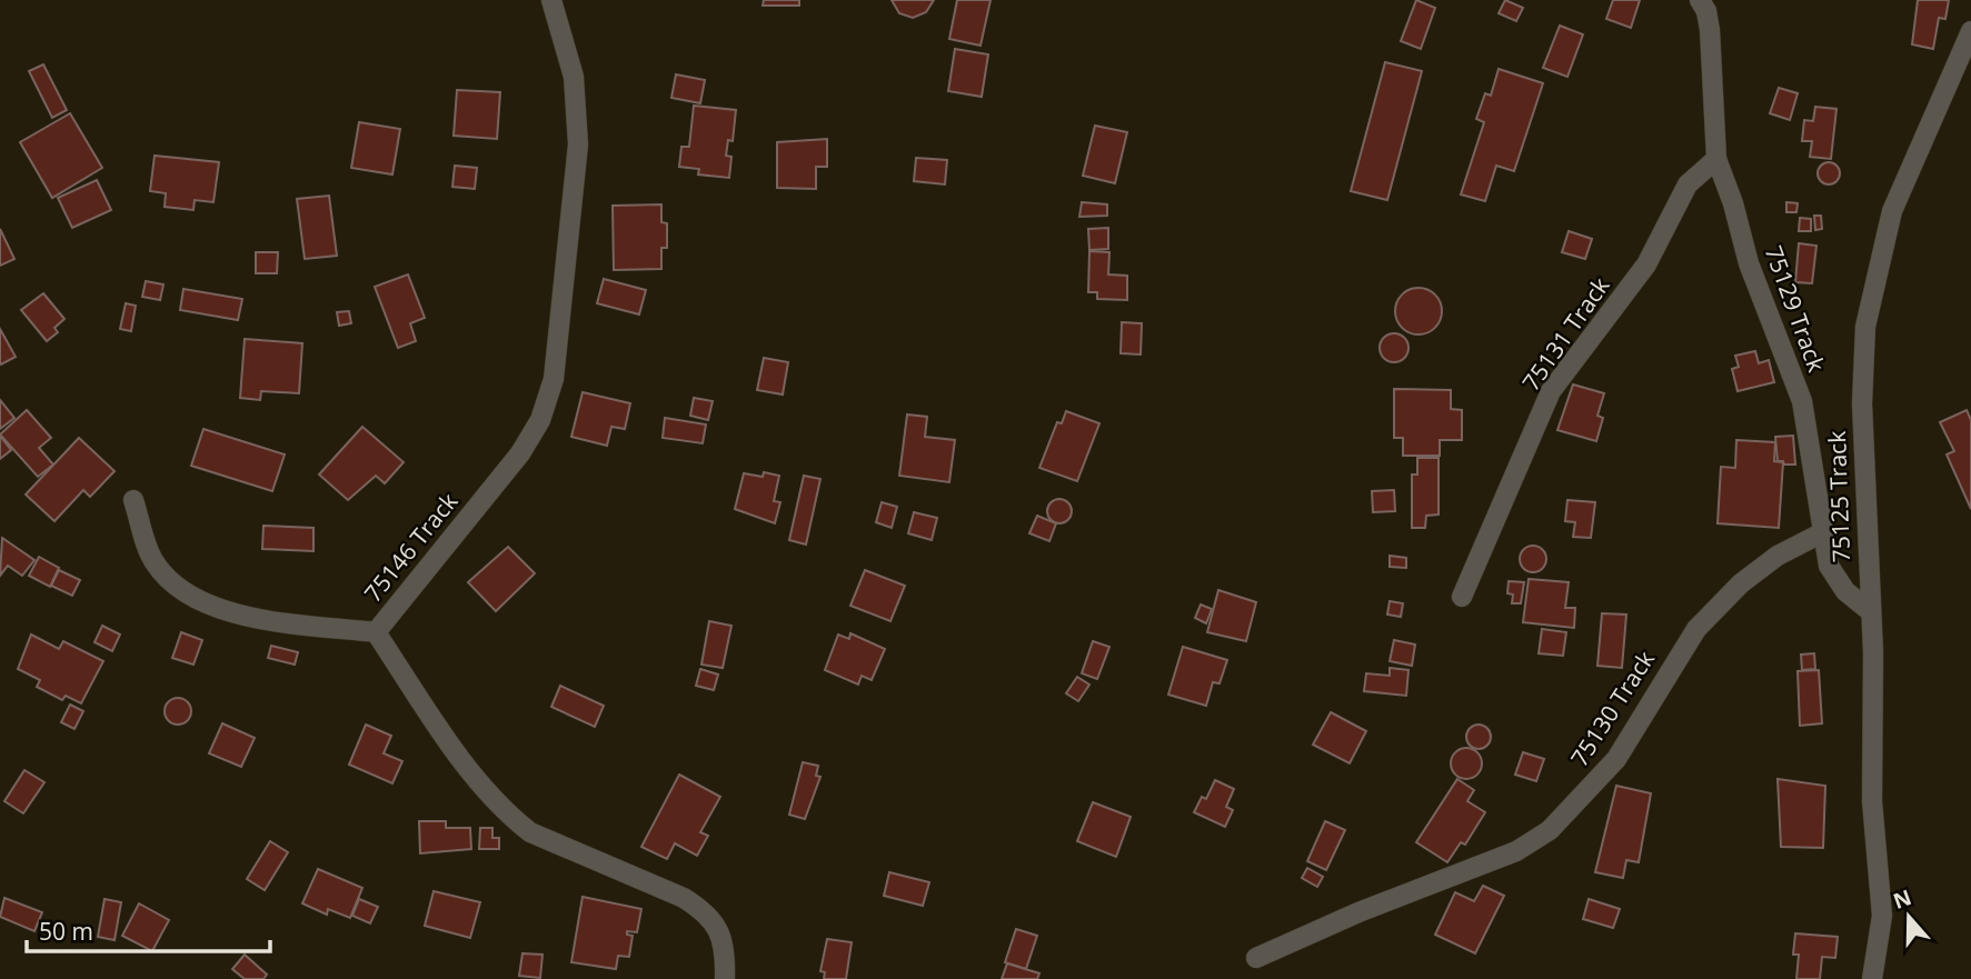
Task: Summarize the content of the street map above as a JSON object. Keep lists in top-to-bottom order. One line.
{"streets":{"street":["75129 Track","75131 Track","75125 Track","75146 Track","75130 Track"]},"crossings":[["75129 Track","75131 Track"],["75129 Track","75125 Track"],["75129 Track","75130 Track"]],"scale_bar":"50 m","north":"top"}
